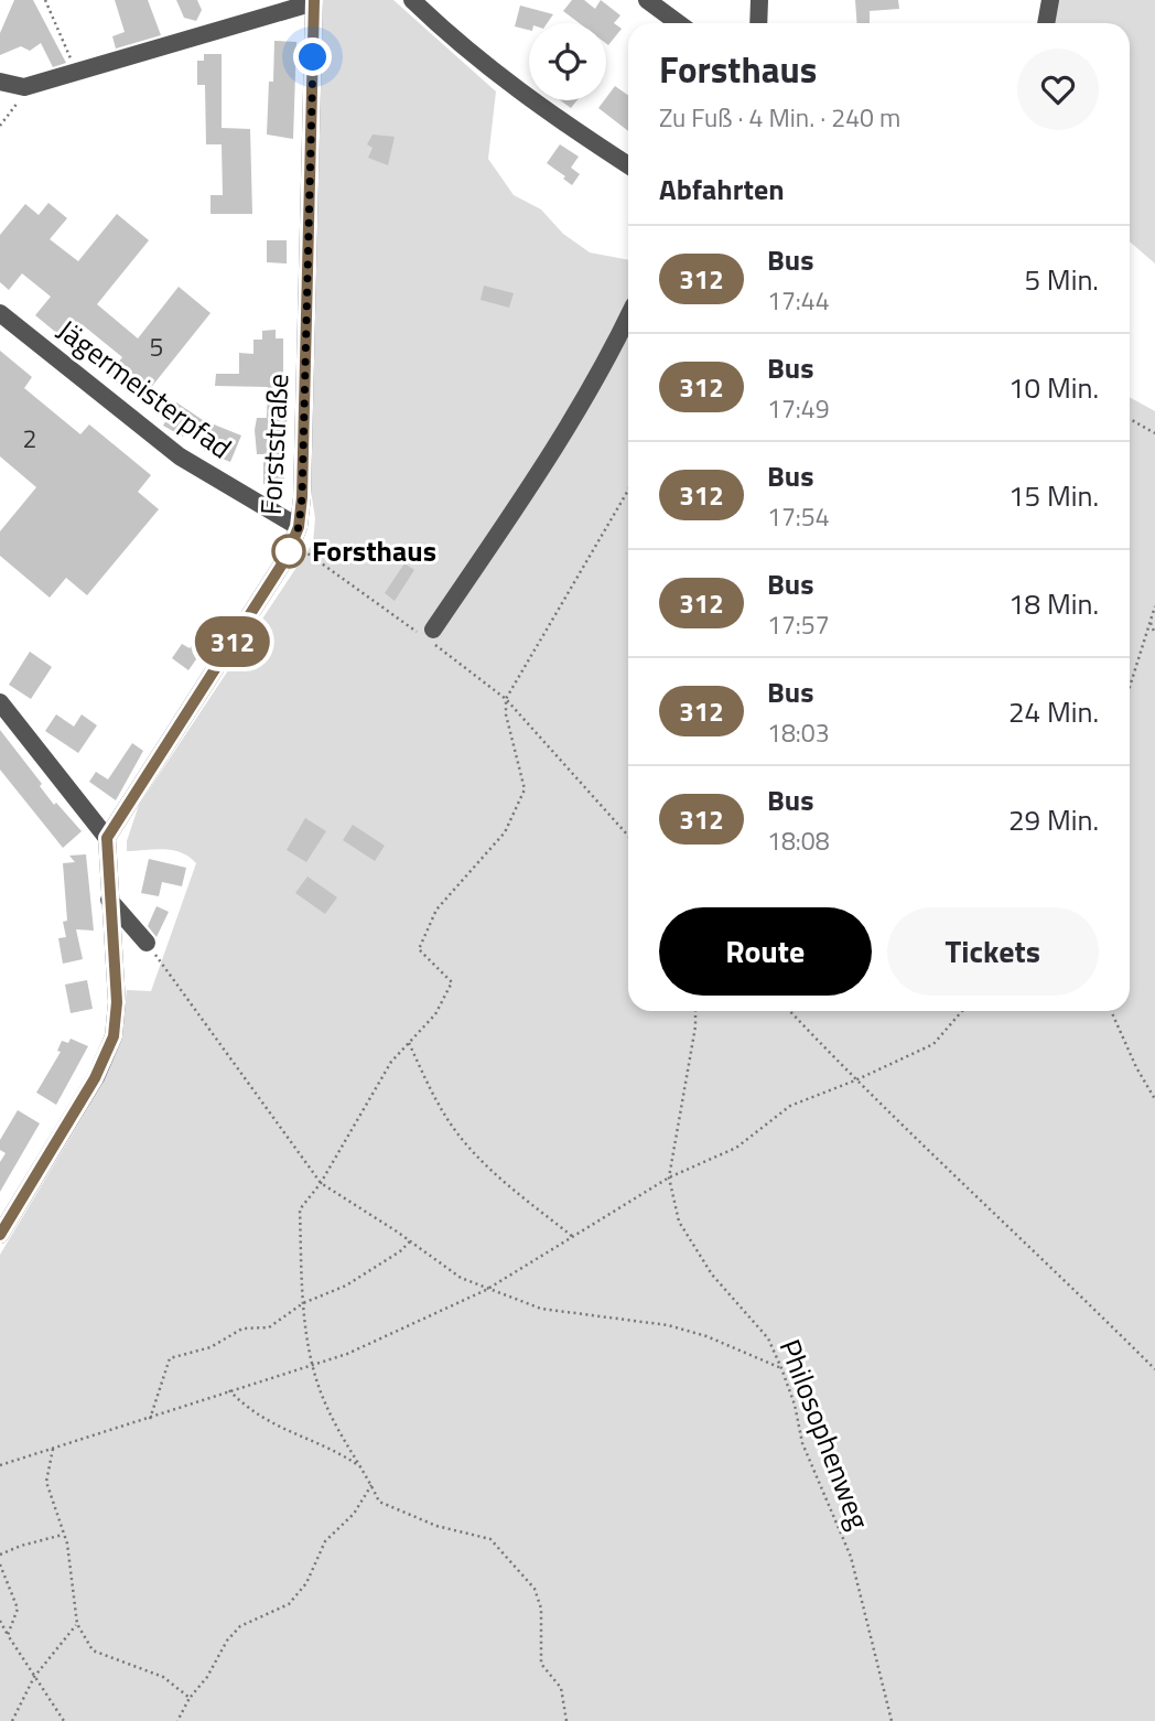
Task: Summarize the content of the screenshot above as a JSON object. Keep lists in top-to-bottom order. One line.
{"streets":{"street":["Jägermeisterpfad","Forststraße"],"path":["Philosophenweg"]},"crossings":[["Jägermeisterpfad","Forststraße"]],"places":["Forsthaus"],"lines":["bus line 312"],"house_numbers":["5","2"],"page":{"on_map":"312","heading":[["Forsthaus","Zu Fuß · 4 Min. · 240 m"],"Abfahrten"],"list":[{"mark":"312","name":"Bus","note":"17:44","value":"5 Min."},{"mark":"312","name":"Bus","note":"17:49","value":"10 Min."},{"mark":"312","name":"Bus","note":"17:54","value":"15 Min."},{"mark":"312","name":"Bus","note":"17:57","value":"18 Min."},{"mark":"312","name":"Bus","note":"18:03","value":"24 Min."},{"mark":"312","name":"Bus","note":"18:08","value":"29 Min."}],"buttons":["Route","Tickets"]}}
